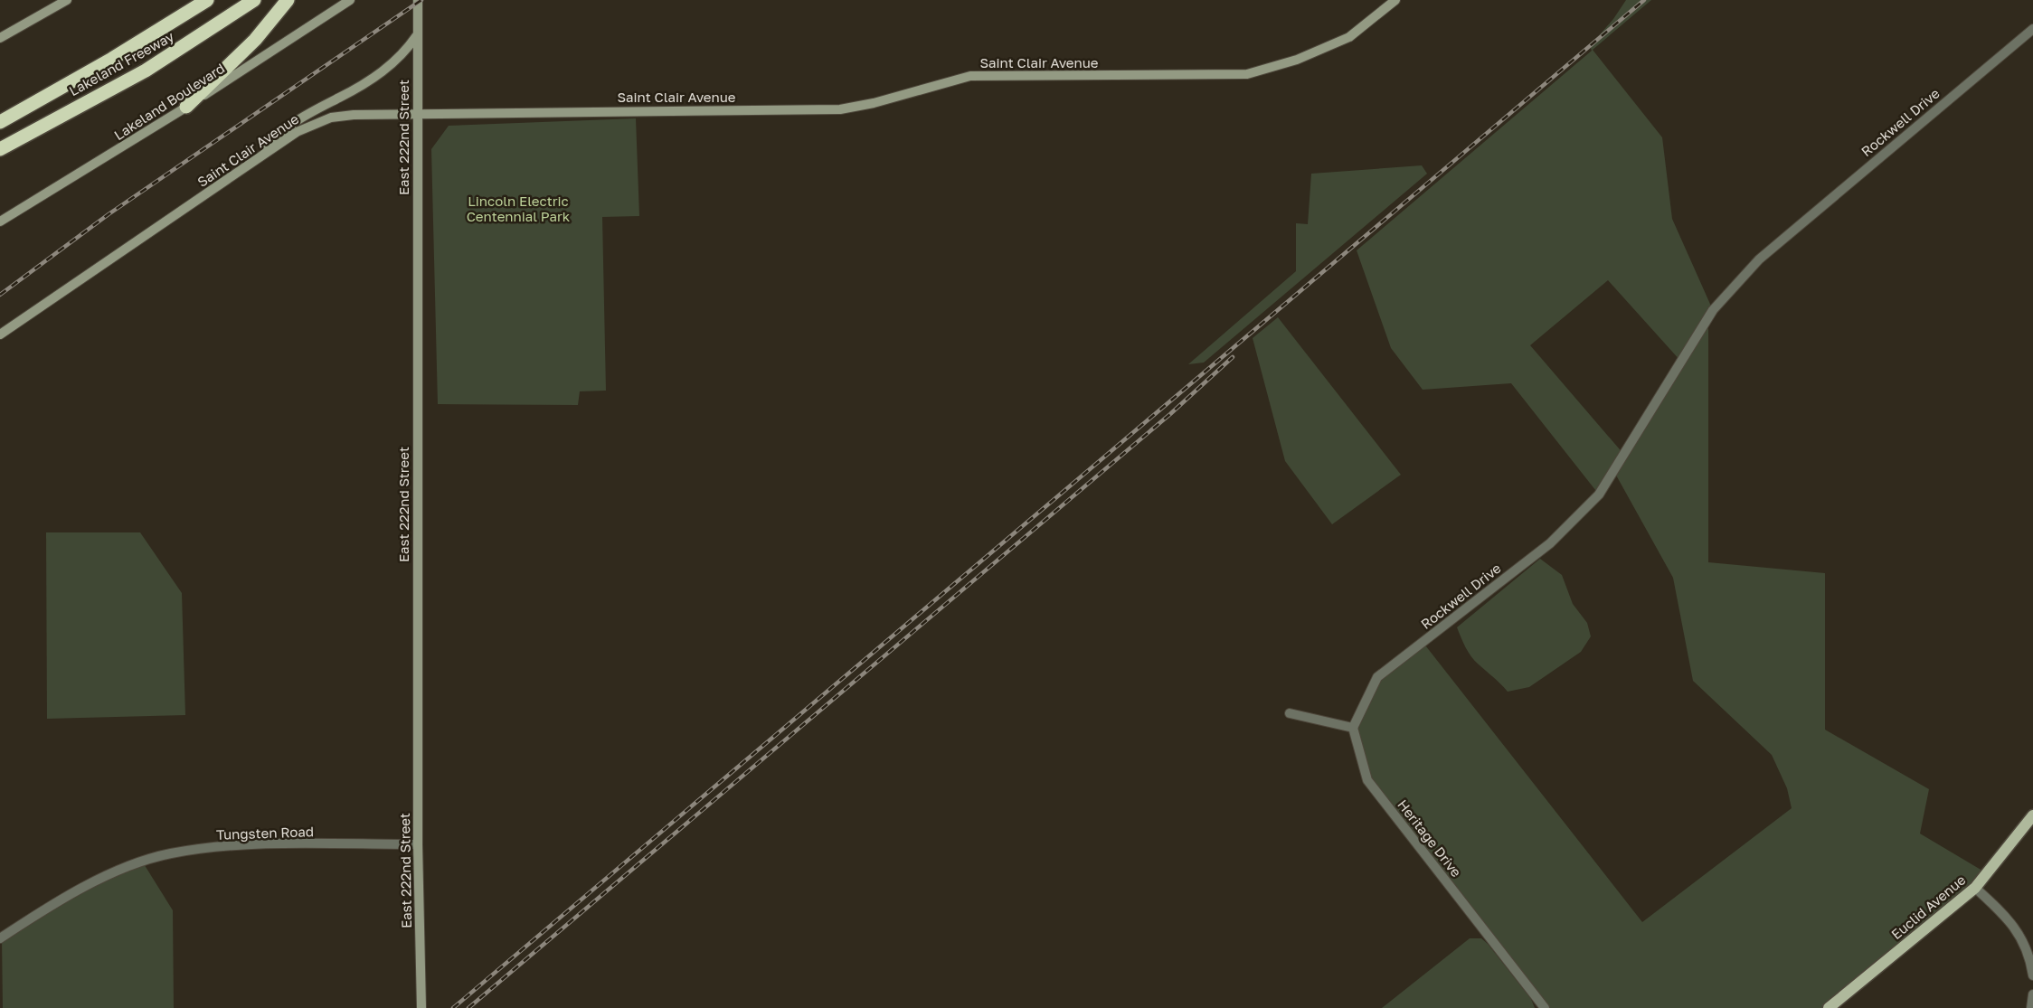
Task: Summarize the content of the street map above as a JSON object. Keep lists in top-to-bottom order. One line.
{"streets":{"highway":["Lakeland Freeway"],"main road":["Euclid Avenue"],"street":["Saint Clair Avenue","Lakeland Boulevard","Rockwell Drive","East 222nd Street","Tungsten Road","Heritage Drive"]},"crossings":[["Saint Clair Avenue","East 222nd Street"],["Rockwell Drive","Heritage Drive"],["East 222nd Street","Tungsten Road"]],"parks":["Lincoln Electric Centennial Park"]}
